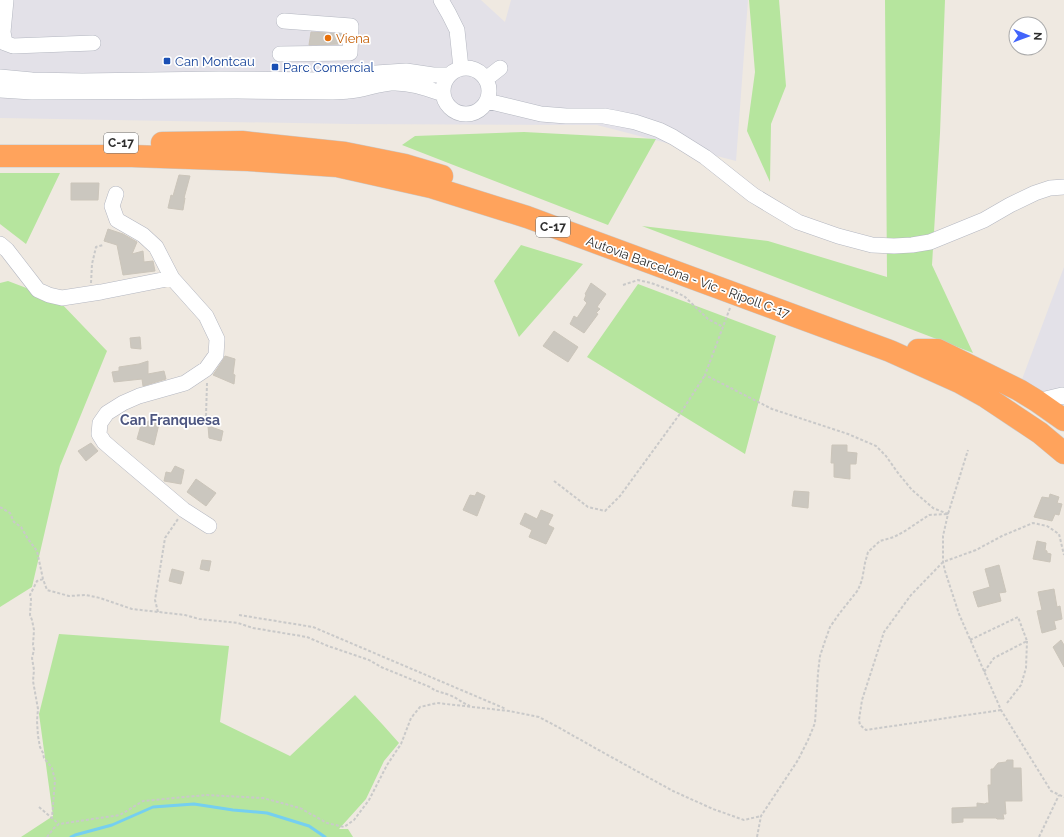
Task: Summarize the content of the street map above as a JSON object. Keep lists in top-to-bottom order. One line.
{"streets":{"highway":["C-17","Autovia Barcelona - Vic - Ripoll C-17"]},"districts":["Can Franquesa"],"places":{"other":["Viena"],"transit":["Can Montcau","Parc Comercial"]},"north":"right"}
